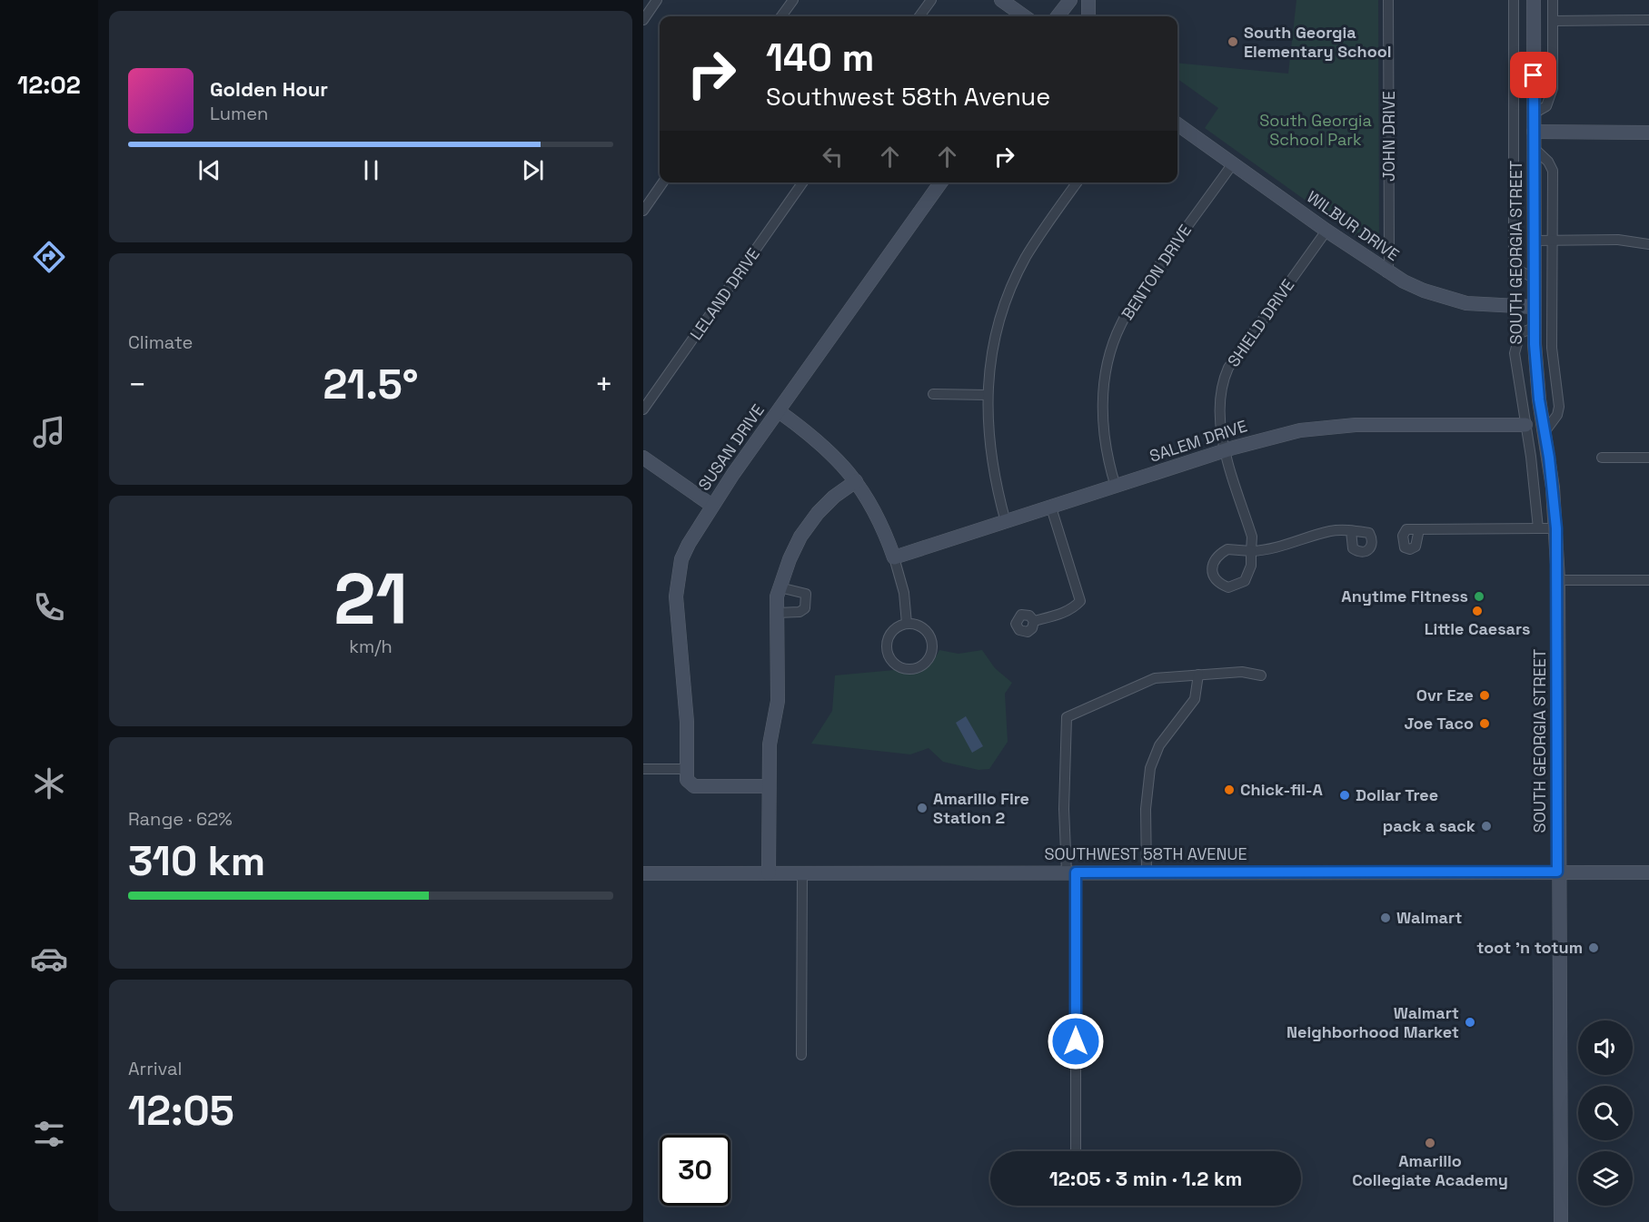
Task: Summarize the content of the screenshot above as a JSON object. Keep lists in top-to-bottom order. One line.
{"streets":{"main road":["WILBUR DRIVE","SOUTH GEORGIA STREET","SALEM DRIVE","SUSAN DRIVE","SOUTHWEST 58TH AVENUE"],"street":["JOHN DRIVE","BENTON DRIVE","LELAND DRIVE","SHIELD DRIVE"]},"crossings":[["JOHN DRIVE","WILBUR DRIVE"],["WILBUR DRIVE","SOUTH GEORGIA STREET"],["WILBUR DRIVE","BENTON DRIVE"],["WILBUR DRIVE","SHIELD DRIVE"],["SOUTH GEORGIA STREET","SOUTHWEST 58TH AVENUE"],["BENTON DRIVE","SALEM DRIVE"],["SHIELD DRIVE","SALEM DRIVE"]],"parks":["South Georgia School Park"],"places":["South Georgia Elementary School","Anytime Fitness","Little Caesars","Ovr Eze","Joe Taco","Chick-fil-A","Dollar Tree","Amarillo Fire Station 2","pack a sack","Walmart","toot 'n totum","Walmart Neighborhood Market","Amarillo Collegiate Academy"],"page":{"tabs":"12:02","turn":["140 m","Southwest 58th Avenue"],"song":["Golden Hour","Lumen"],"tile":["Climate",["21","km/h"],["Range · 62%","310 km"],["Arrival","12:05"]],"heat":["−","21.5°","+"],"limit":"30","trip":"12:05 · 3 min · 1.2 km"}}
